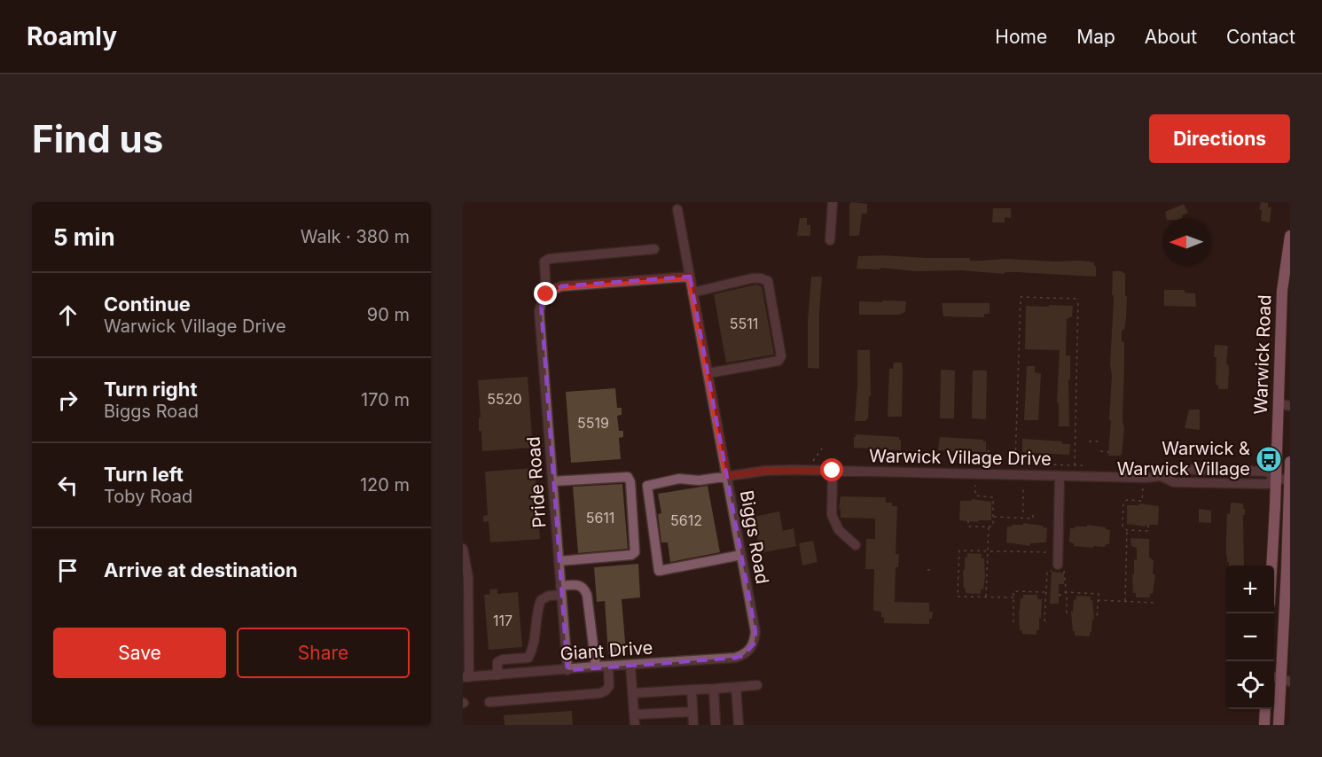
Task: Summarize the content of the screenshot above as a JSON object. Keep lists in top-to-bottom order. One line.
{"streets":{"main road":["Warwick Road"],"street":["Warwick Village Drive","Pride Road","Biggs Road","Giant Drive"]},"crossings":[["Warwick Road","Warwick Village Drive"],["Warwick Village Drive","Biggs Road"],["Pride Road","Giant Drive"],["Biggs Road","Giant Drive"]],"places":{"bus stop":["Warwick & Warwick Village"]},"house_numbers":["5511","5520","5519","5611","5612","117"],"north":"left","page":{"header":"Roamly","nav":["Home","Map","About","Contact"],"buttons":["Directions",["Save","Share"]],"title":"Find us","heading":["5 min","Walk · 380 m"],"list":[["Continue","Warwick Village Drive","90 m"],["Turn right","Biggs Road","170 m"],["Turn left","Toby Road","120 m"],"Arrive at destination"],"map_buttons":["+","−"]}}
